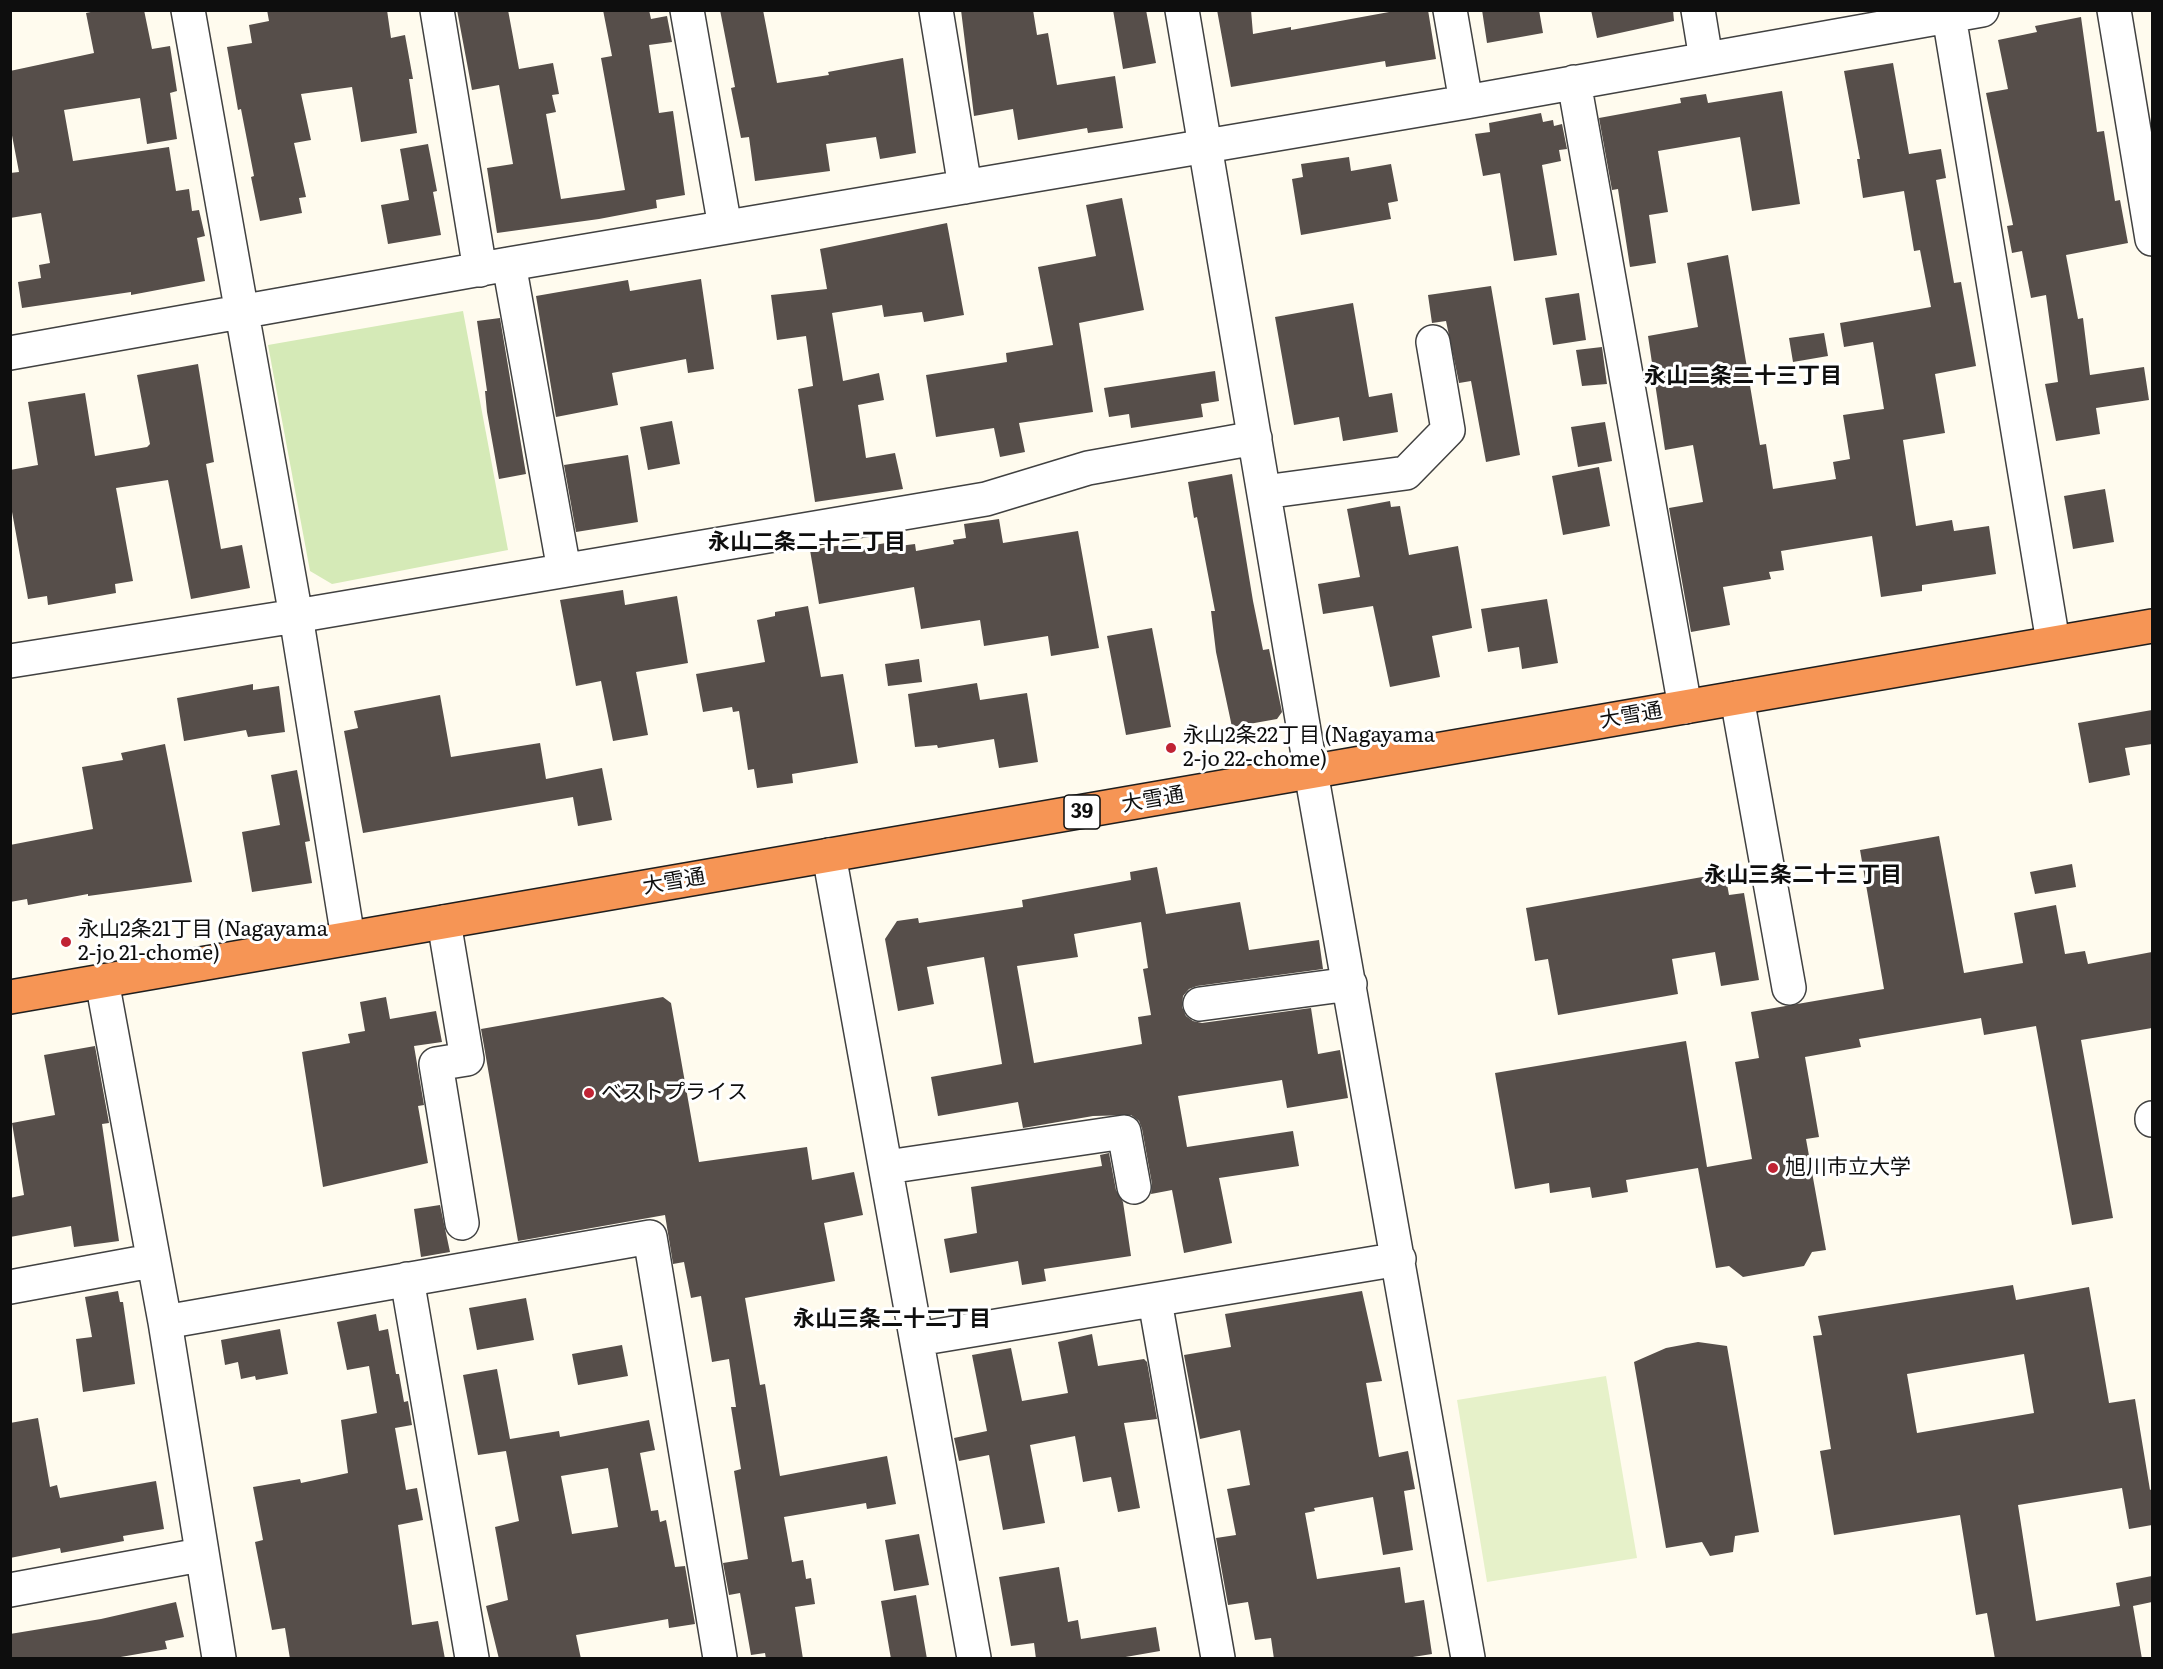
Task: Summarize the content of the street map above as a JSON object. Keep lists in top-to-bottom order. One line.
{"streets":{"highway":["大雪通","39"]},"districts":["永山二条二十三丁目","永山二条二十二丁目","永山三条二十三丁目","永山三条二十二丁目"],"places":["永山2条22丁目 (Nagayama 2-jo 22-chome)","永山2条21丁目 (Nagayama 2-jo 21-chome)","ベストプライス","旭川市立大学"]}
